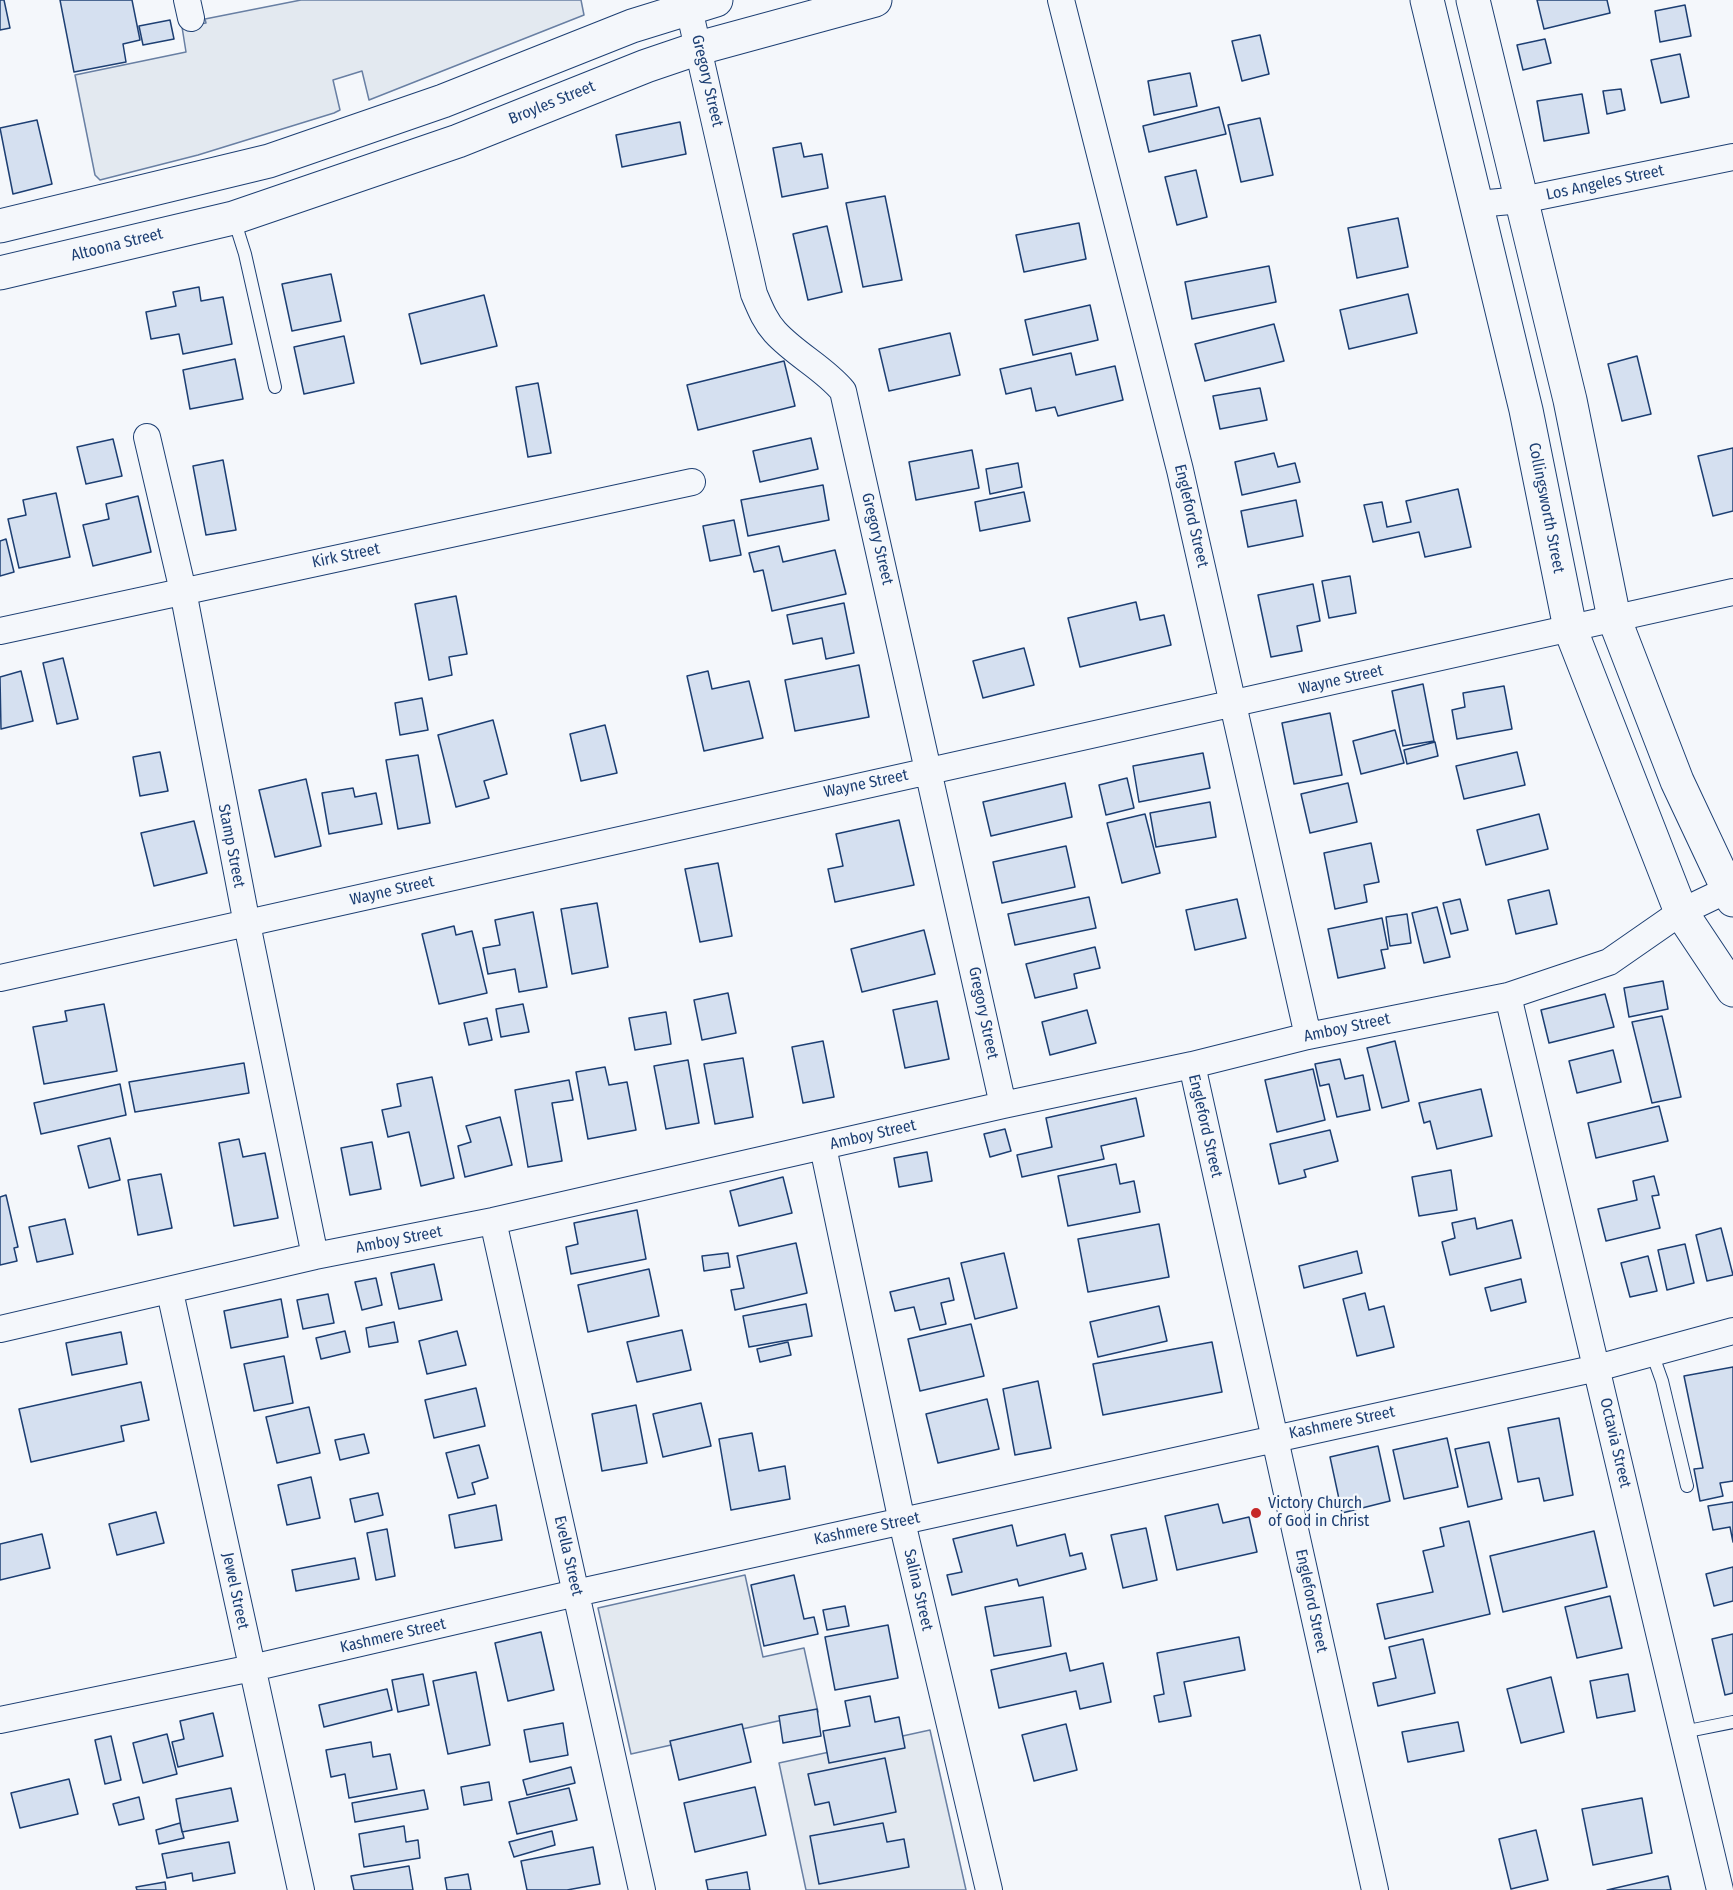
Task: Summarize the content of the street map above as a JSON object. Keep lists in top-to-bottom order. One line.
{"streets":{"main road":["Broyles Street","Altoona Street","Collingsworth Street"],"street":["Gregory Street","Los Angeles Street","Engleford Street","Kirk Street","Wayne Street","Stamp Street","Amboy Street","Kashmere Street","Octavia Street","Evella Street","Salina Street","Jewel Street"]},"crossings":[["Gregory Street","Broyles Street"],["Gregory Street","Wayne Street"],["Gregory Street","Amboy Street"],["Broyles Street","Altoona Street"],["Los Angeles Street","Collingsworth Street"],["Collingsworth Street","Wayne Street"],["Collingsworth Street","Amboy Street"],["Engleford Street","Wayne Street"],["Engleford Street","Amboy Street"],["Engleford Street","Kashmere Street"],["Kirk Street","Stamp Street"],["Wayne Street","Stamp Street"],["Stamp Street","Amboy Street"],["Amboy Street","Octavia Street"],["Amboy Street","Evella Street"],["Amboy Street","Salina Street"],["Amboy Street","Jewel Street"],["Kashmere Street","Octavia Street"],["Kashmere Street","Evella Street"],["Kashmere Street","Salina Street"],["Kashmere Street","Jewel Street"]],"places":["Victory Church of God in Christ"]}
